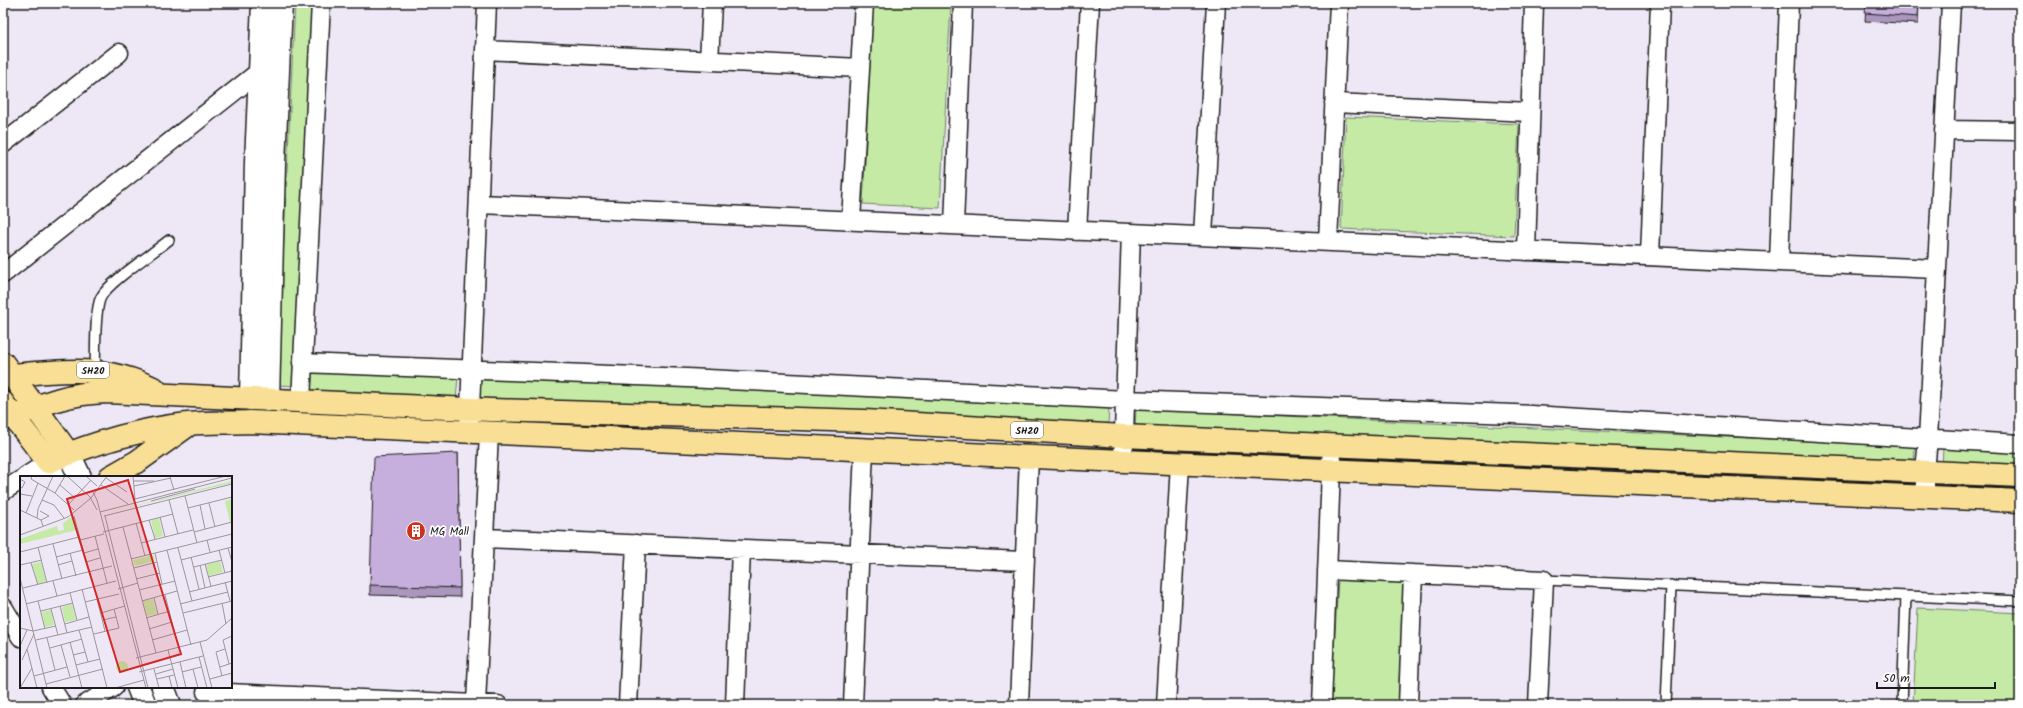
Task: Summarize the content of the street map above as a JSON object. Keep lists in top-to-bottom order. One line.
{"streets":{"main road":["SH20"]},"places":{"building":["MG Mall"]},"scale_bar":"50 m"}
